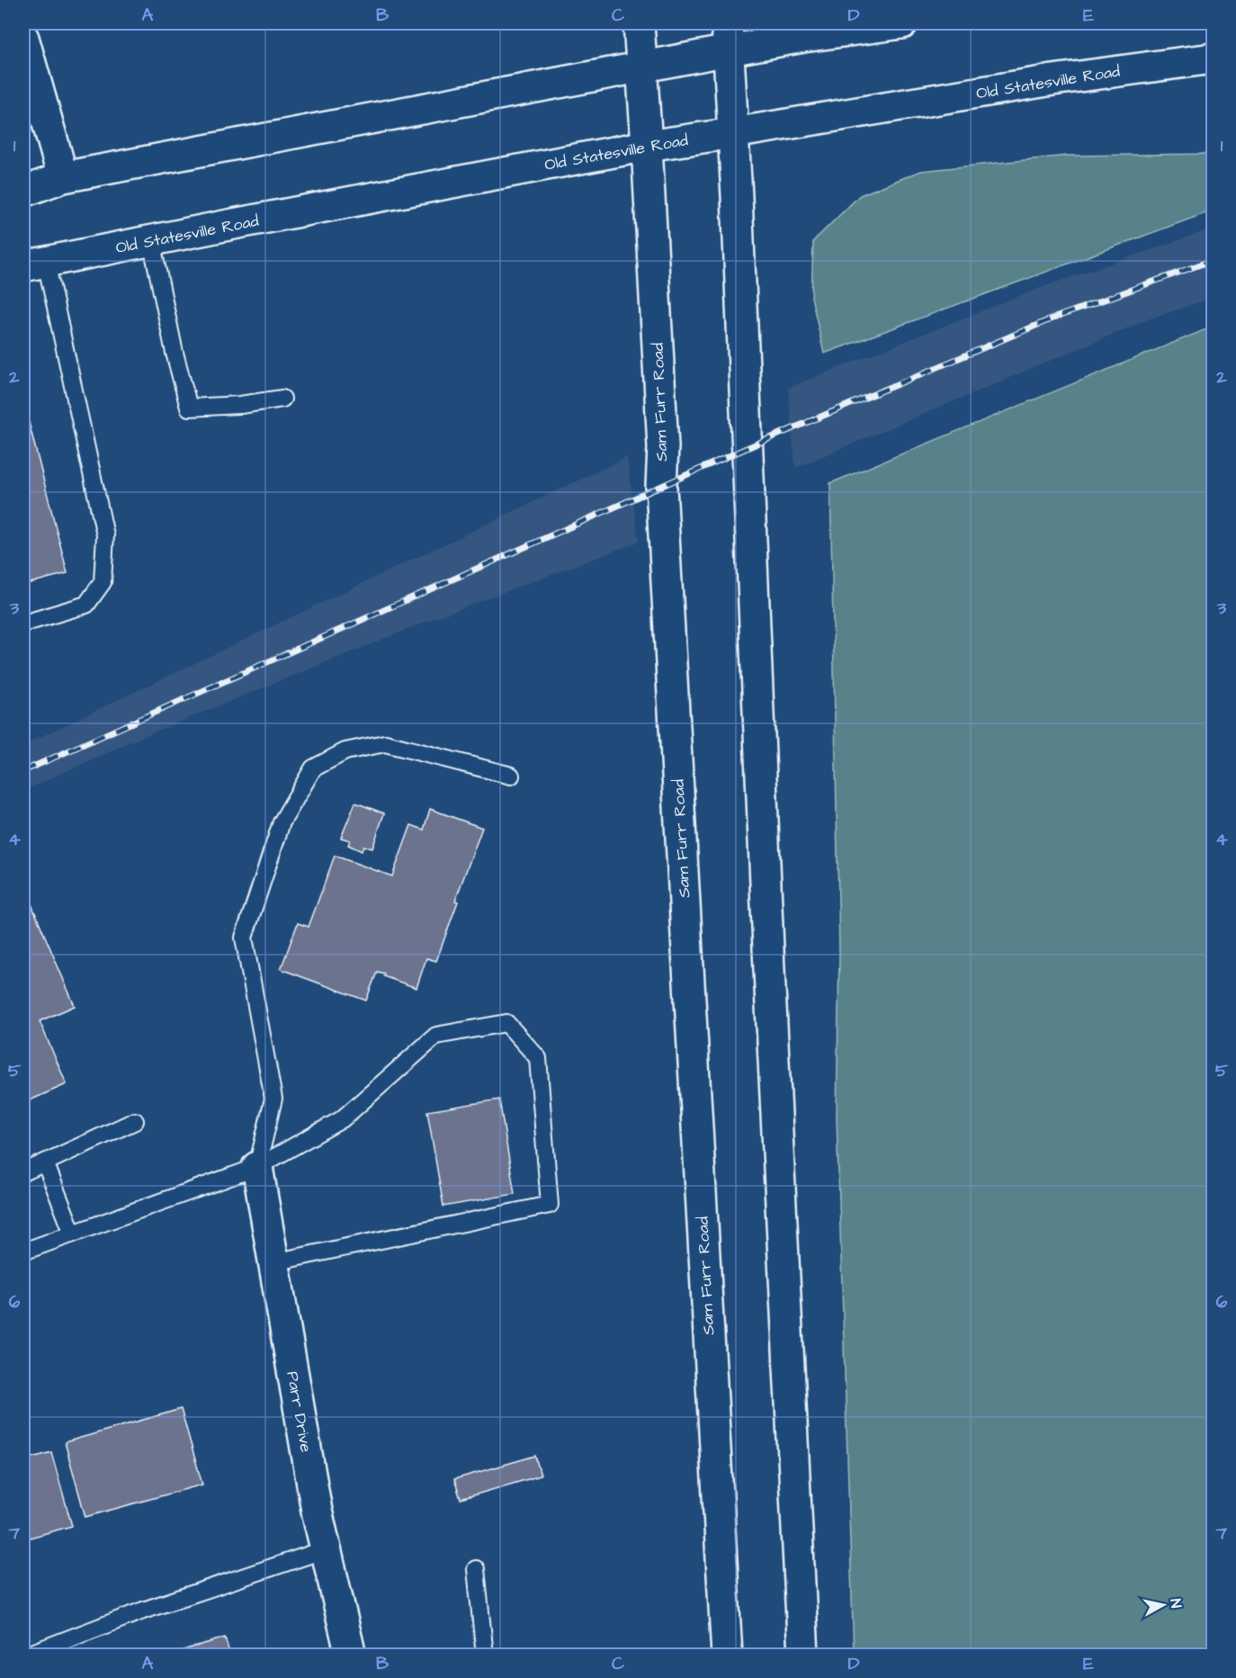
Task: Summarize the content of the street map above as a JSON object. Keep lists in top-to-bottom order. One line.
{"streets":{"main road":["Old Statesville Road","Sam Furr Road","Parr Drive"]},"crossings":[["Old Statesville Road","Sam Furr Road"]],"north":"right","grid":{"columns":["A","B","C","D","E"],"rows":["1","2","3","4","5","6","7"]}}
